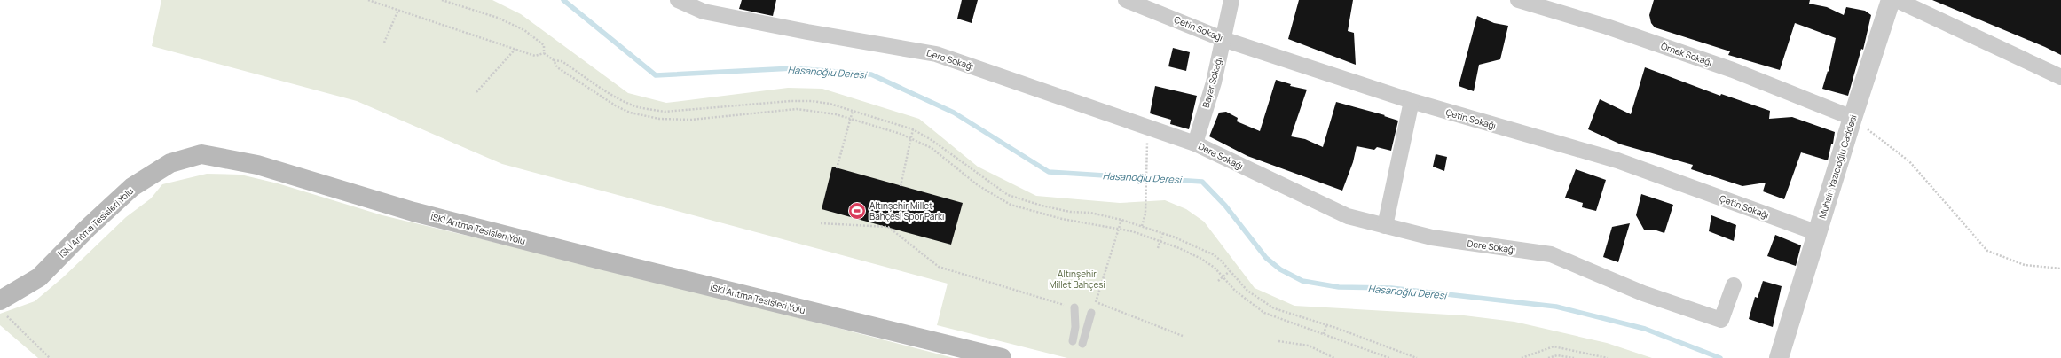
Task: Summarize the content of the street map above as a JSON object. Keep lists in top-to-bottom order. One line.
{"streets":{"main road":["İSKİ Arıtma Tesisleri Yolu"],"street":["Çetin Sokağı","Örnek Sokağı","Dere Sokağı","Bayar Sokağı","Muhsin Yazıcıoğlu Caddesi"]},"crossings":[["Çetin Sokağı","Bayar Sokağı"],["Çetin Sokağı","Muhsin Yazıcıoğlu Caddesi"],["Örnek Sokağı","Muhsin Yazıcıoğlu Caddesi"],["Dere Sokağı","Bayar Sokağı"]],"water":["Hasanoğlu Deresi"],"parks":["Altınşehir Millet Bahçesi"],"places":{"sports":["Altınşehir Millet Bahçesi Spor Parkı"]}}
